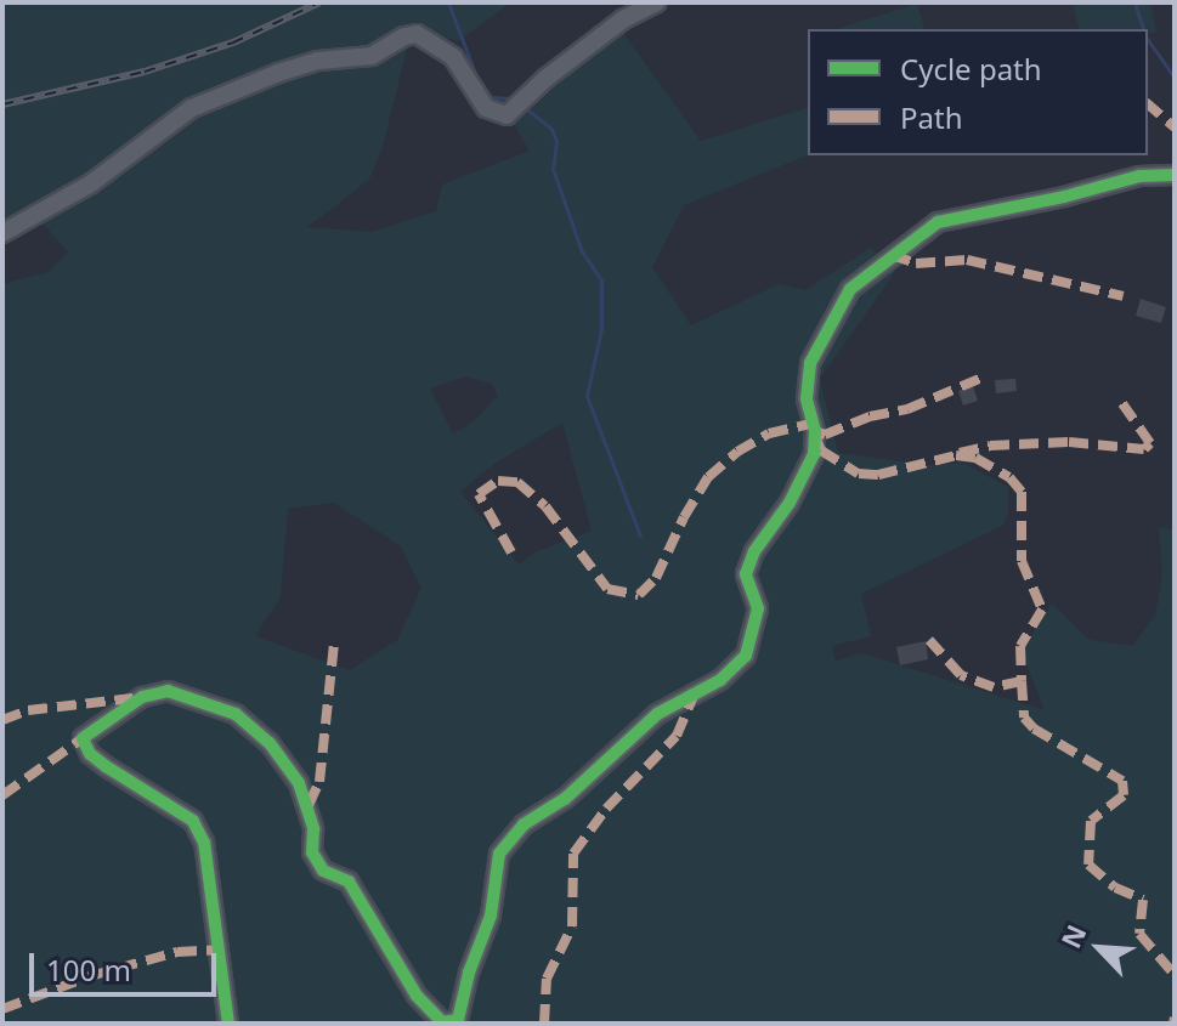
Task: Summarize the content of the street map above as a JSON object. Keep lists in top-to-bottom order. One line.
{"legend":["Cycle path","Path"],"scale_bar":"100 m","north":"top left"}
